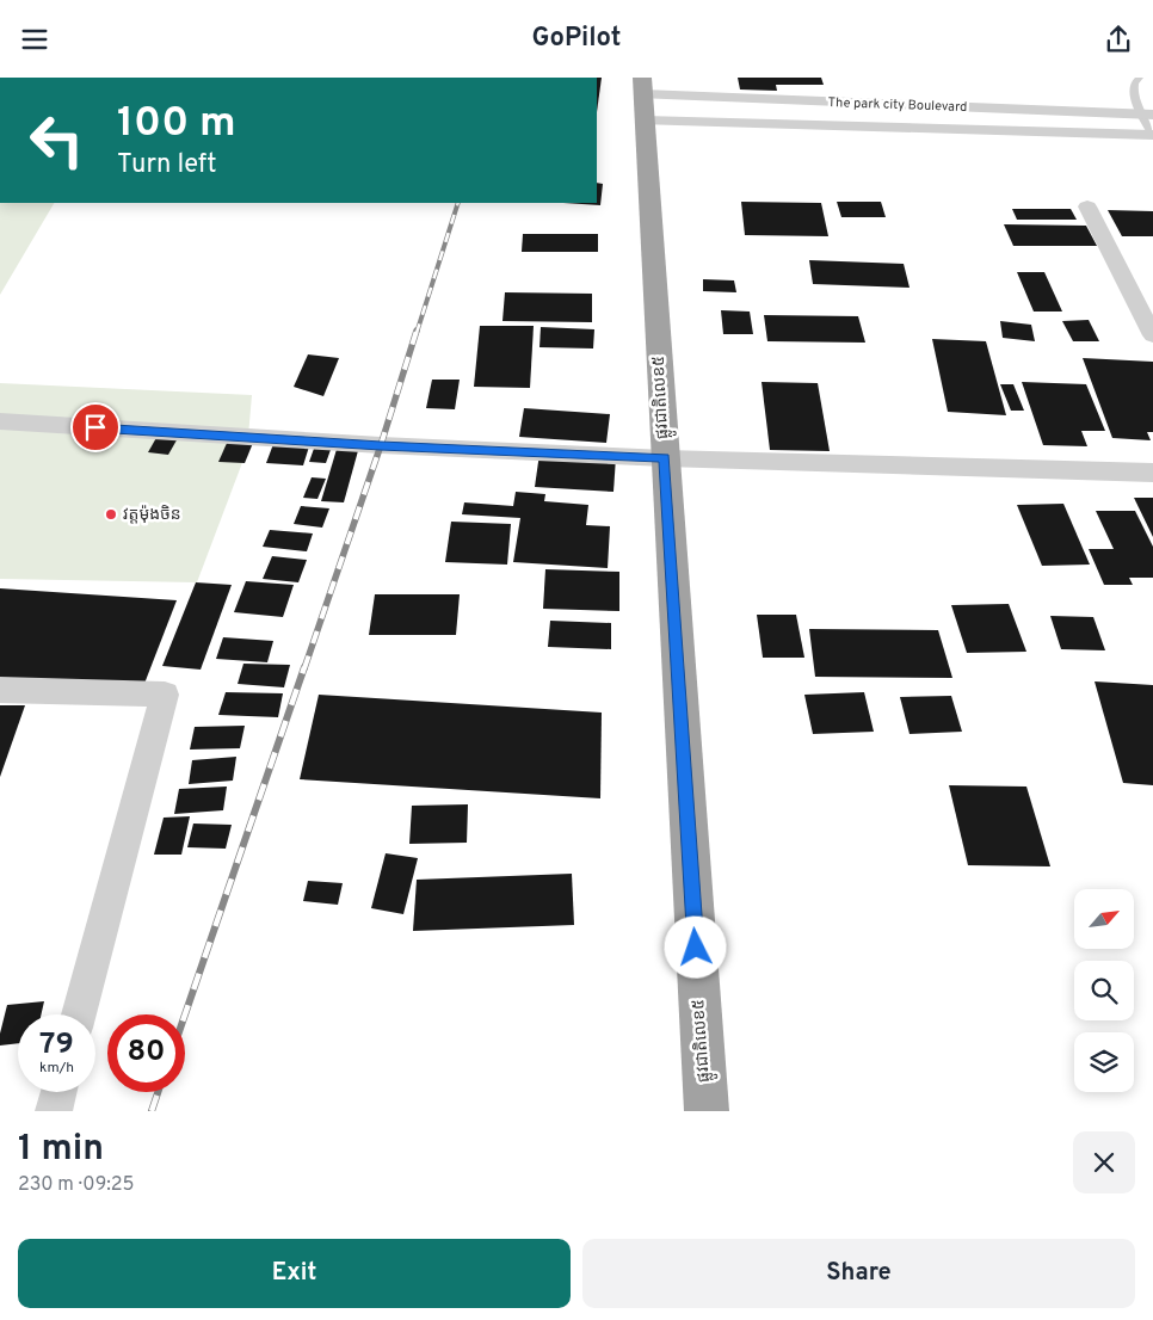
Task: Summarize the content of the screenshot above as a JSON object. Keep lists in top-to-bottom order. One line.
{"streets":{"highway":["ផ្លូវជាតិលេខ៥"],"street":["The park city Boulevard"]},"crossings":[["The park city Boulevard","ផ្លូវជាតិលេខ៥"]],"places":["វត្តម៉ុងចិន"],"north":"top right","page":{"header":"GoPilot","turn":["100 m","Turn left"],"speed":"79 km/h","limit":"80","heading":["1 min","230 m · 09:25"],"buttons":["Exit","Share"]}}
